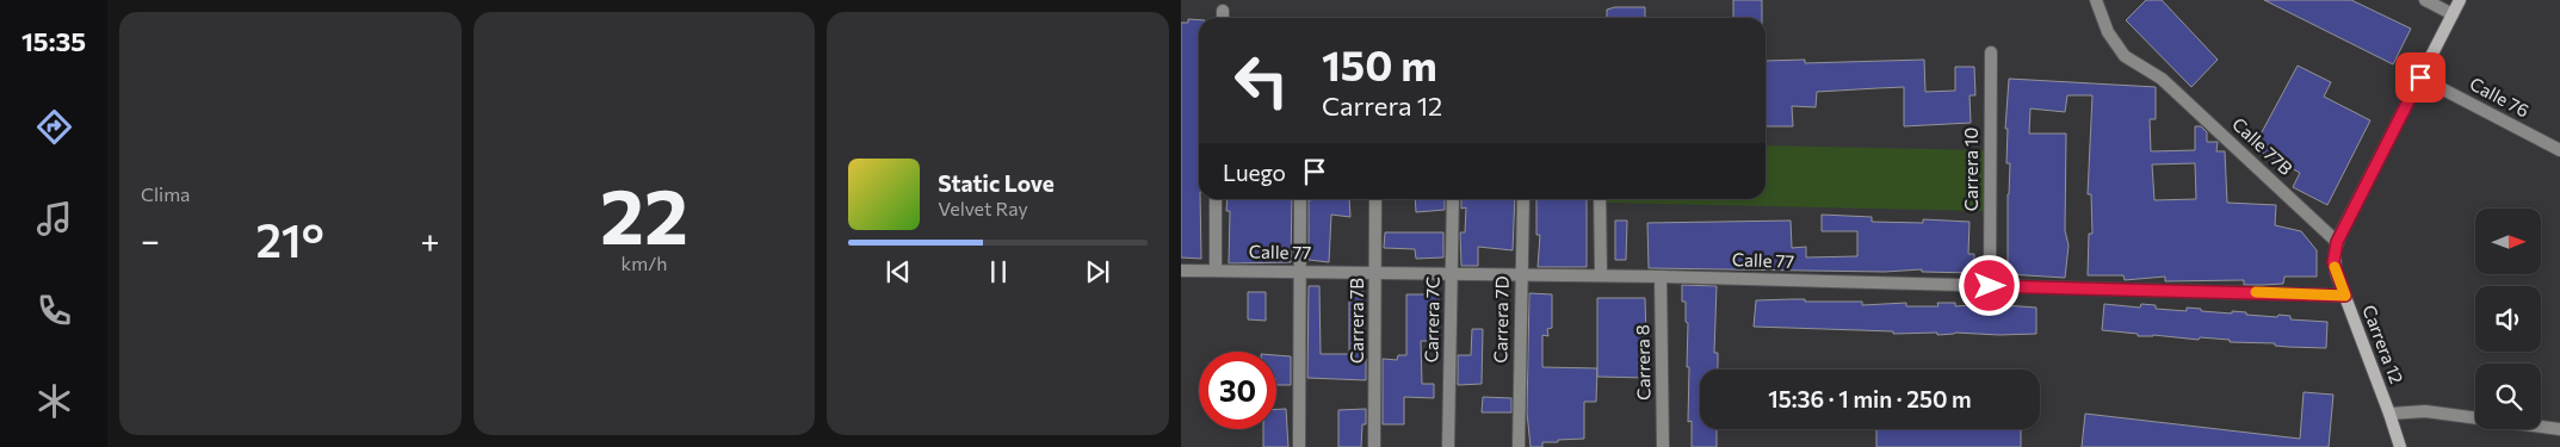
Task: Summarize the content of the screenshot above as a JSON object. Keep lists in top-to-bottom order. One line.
{"streets":{"main road":["Carrera 12"],"street":["Calle 76","Calle 77B","Carrera 10","Calle 77","Carrera 7C","Carrera 7D","Carrera 7B","Carrera 8"]},"crossings":[["Calle 76","Carrera 12"],["Calle 77B","Carrera 12"],["Carrera 10","Calle 77"],["Calle 77","Carrera 7C"],["Calle 77","Carrera 7D"],["Calle 77","Carrera 7B"],["Calle 77","Carrera 12"],["Calle 77","Carrera 8"]],"north":"right","page":{"tabs":"15:35","tile":["Clima",["22","km/h"]],"turn":["150 m","Carrera 12"],"then":"Luego","song":["Static Love","Velvet Ray"],"heat":["−","21°","+"],"limit":"30","trip":"15:36 · 1 min · 250 m"}}
